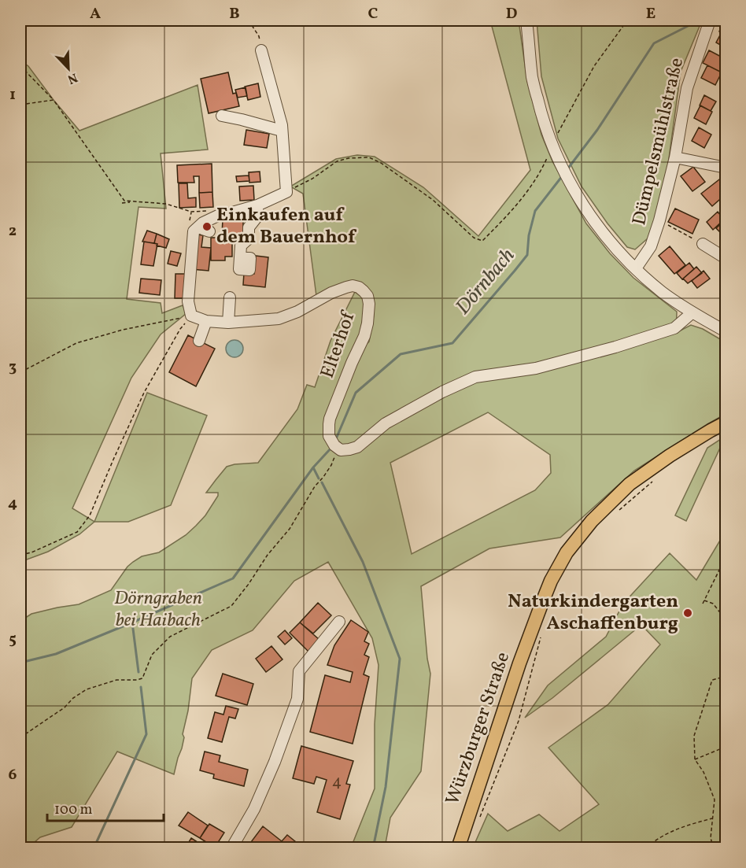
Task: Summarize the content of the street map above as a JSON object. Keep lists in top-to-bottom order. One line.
{"streets":{"main road":["Würzburger Straße"],"street":["Dümpelsmühlstraße","Elterhof"]},"water":["Dörnbach"],"parks":["Dörngraben bei Haibach"],"places":["Einkaufen auf dem Bauernhof","Naturkindergarten Aschaffenburg"],"house_numbers":["4"],"scale_bar":"100 m","north":"bottom right","grid":{"columns":["A","B","C","D","E"],"rows":["1","2","3","4","5","6"]}}
